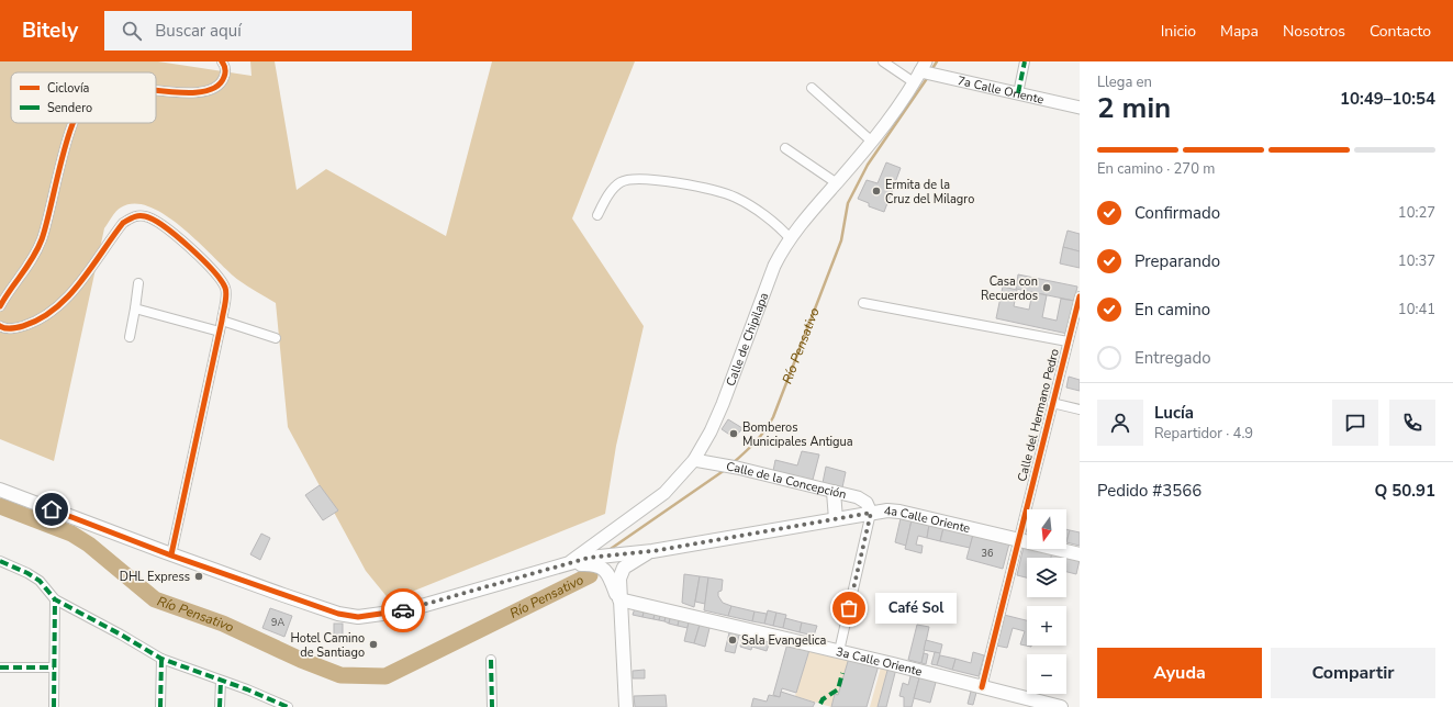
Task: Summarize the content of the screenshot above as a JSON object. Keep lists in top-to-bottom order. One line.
{"streets":{"main road":["7a Calle Oriente","Calle de Chipilapa","Calle de la Concepción","4a Calle Oriente","3a Calle Oriente"],"street":["Calle del Hermano Pedro"]},"crossings":[["7a Calle Oriente","Calle de Chipilapa"],["Calle de Chipilapa","Calle de la Concepción"],["Calle de Chipilapa","4a Calle Oriente"],["Calle del Hermano Pedro","4a Calle Oriente"],["Calle del Hermano Pedro","3a Calle Oriente"],["Calle de la Concepción","4a Calle Oriente"]],"water":["Río Pensativo"],"places":["Ermita de la Cruz del Milagro","Casa con Recuerdos","Bomberos Municipales Antigua","DHL Express","Café Sol","Sala Evangelica","Hotel Camino de Santiago"],"house_numbers":["36","9A"],"legend":["Ciclovía","Sendero"],"north":"bottom","page":{"header":"Bitely","search":"Buscar aquí","nav":["Inicio","Mapa","Nosotros","Contacto"],"heading":["2 min","Llega en","10:49–10:54"],"panel":["Lucía","Repartidor · 4.9","Pedido #3566","Q 50.91"],"bar":"En camino · 270 m","list":[["Confirmado","10:27"],["Preparando","10:37"],["En camino","10:41"],"Entregado"],"map_buttons":["+","−"],"bubble":"Café Sol","buttons":["Ayuda","Compartir"]}}
